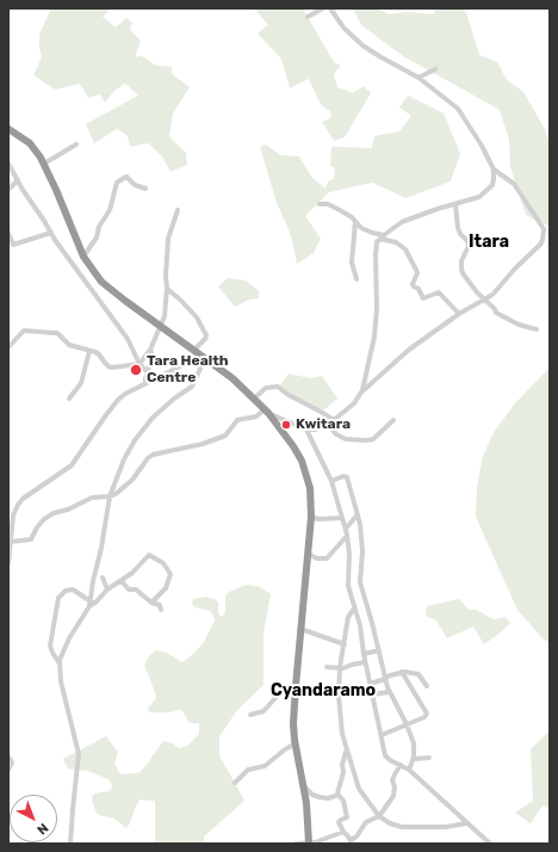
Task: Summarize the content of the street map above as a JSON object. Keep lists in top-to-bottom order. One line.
{"districts":["Itara","Cyandaramo"],"places":["Tara Health Centre","Kwitara"],"north":"bottom right"}
